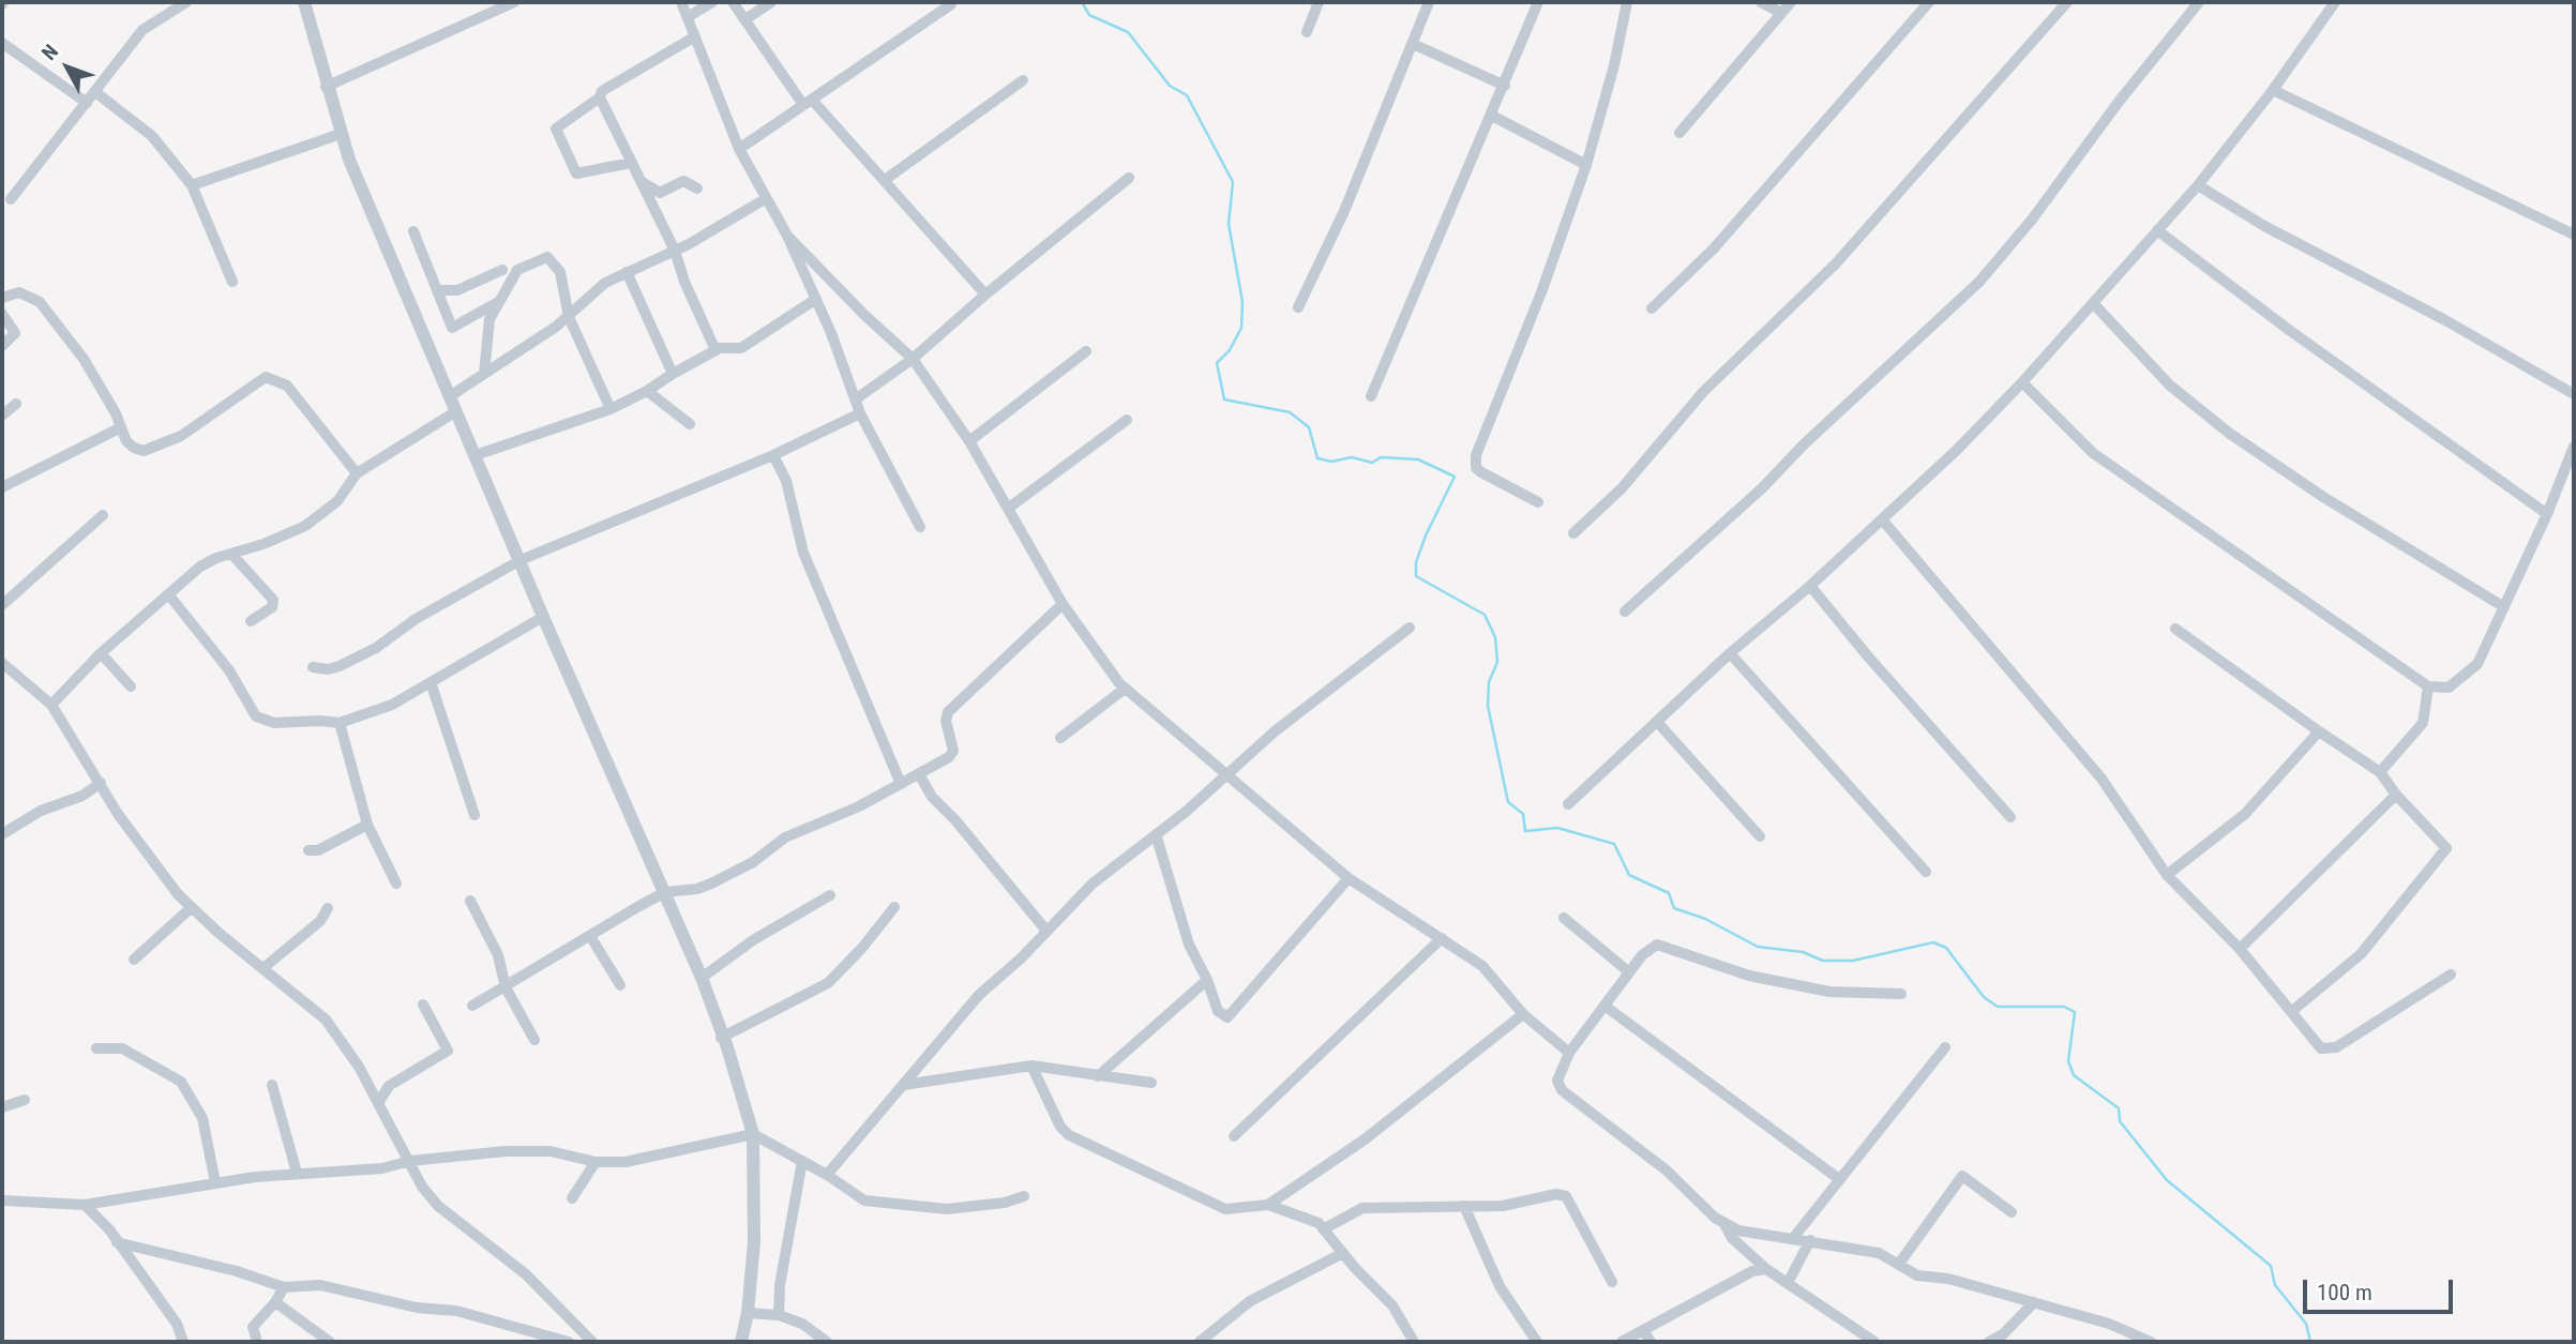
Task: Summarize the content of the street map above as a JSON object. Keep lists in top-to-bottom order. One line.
{"scale_bar":"100 m","north":"top left"}
